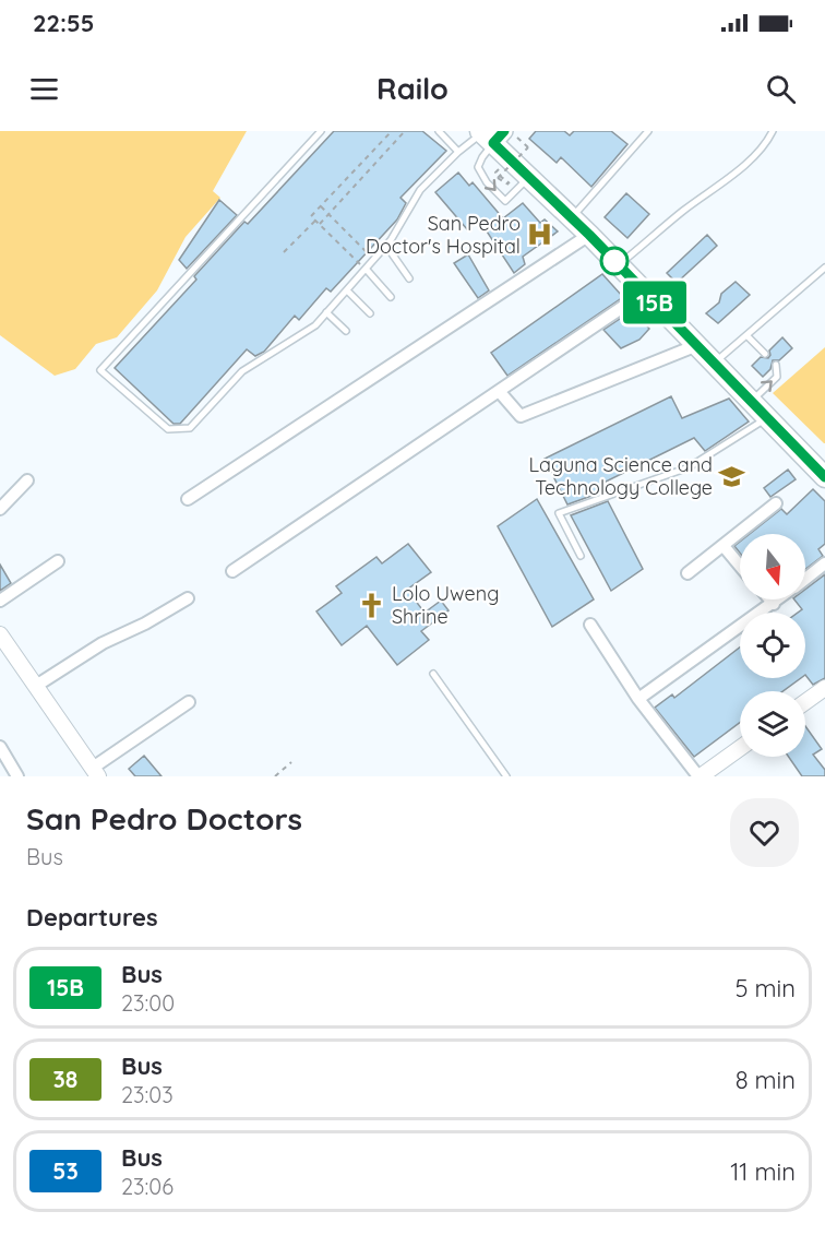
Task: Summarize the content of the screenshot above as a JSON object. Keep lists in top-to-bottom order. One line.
{"places":{"hospital":["San Pedro Doctor's Hospital"],"school or university":["Laguna Science and Technology College"],"church":["Lolo Uweng Shrine"]},"lines":["bus line 15B"],"north":"bottom","page":{"status":"22:55","header":"Railo","on_map":"15B","heading":[["San Pedro Doctors","Bus"],"Departures"],"list":[{"mark":"15B","name":"Bus","note":"23:00","value":"5 min"},{"mark":"38","name":"Bus","note":"23:03","value":"8 min"},{"mark":"53","name":"Bus","note":"23:06","value":"11 min"}]}}
